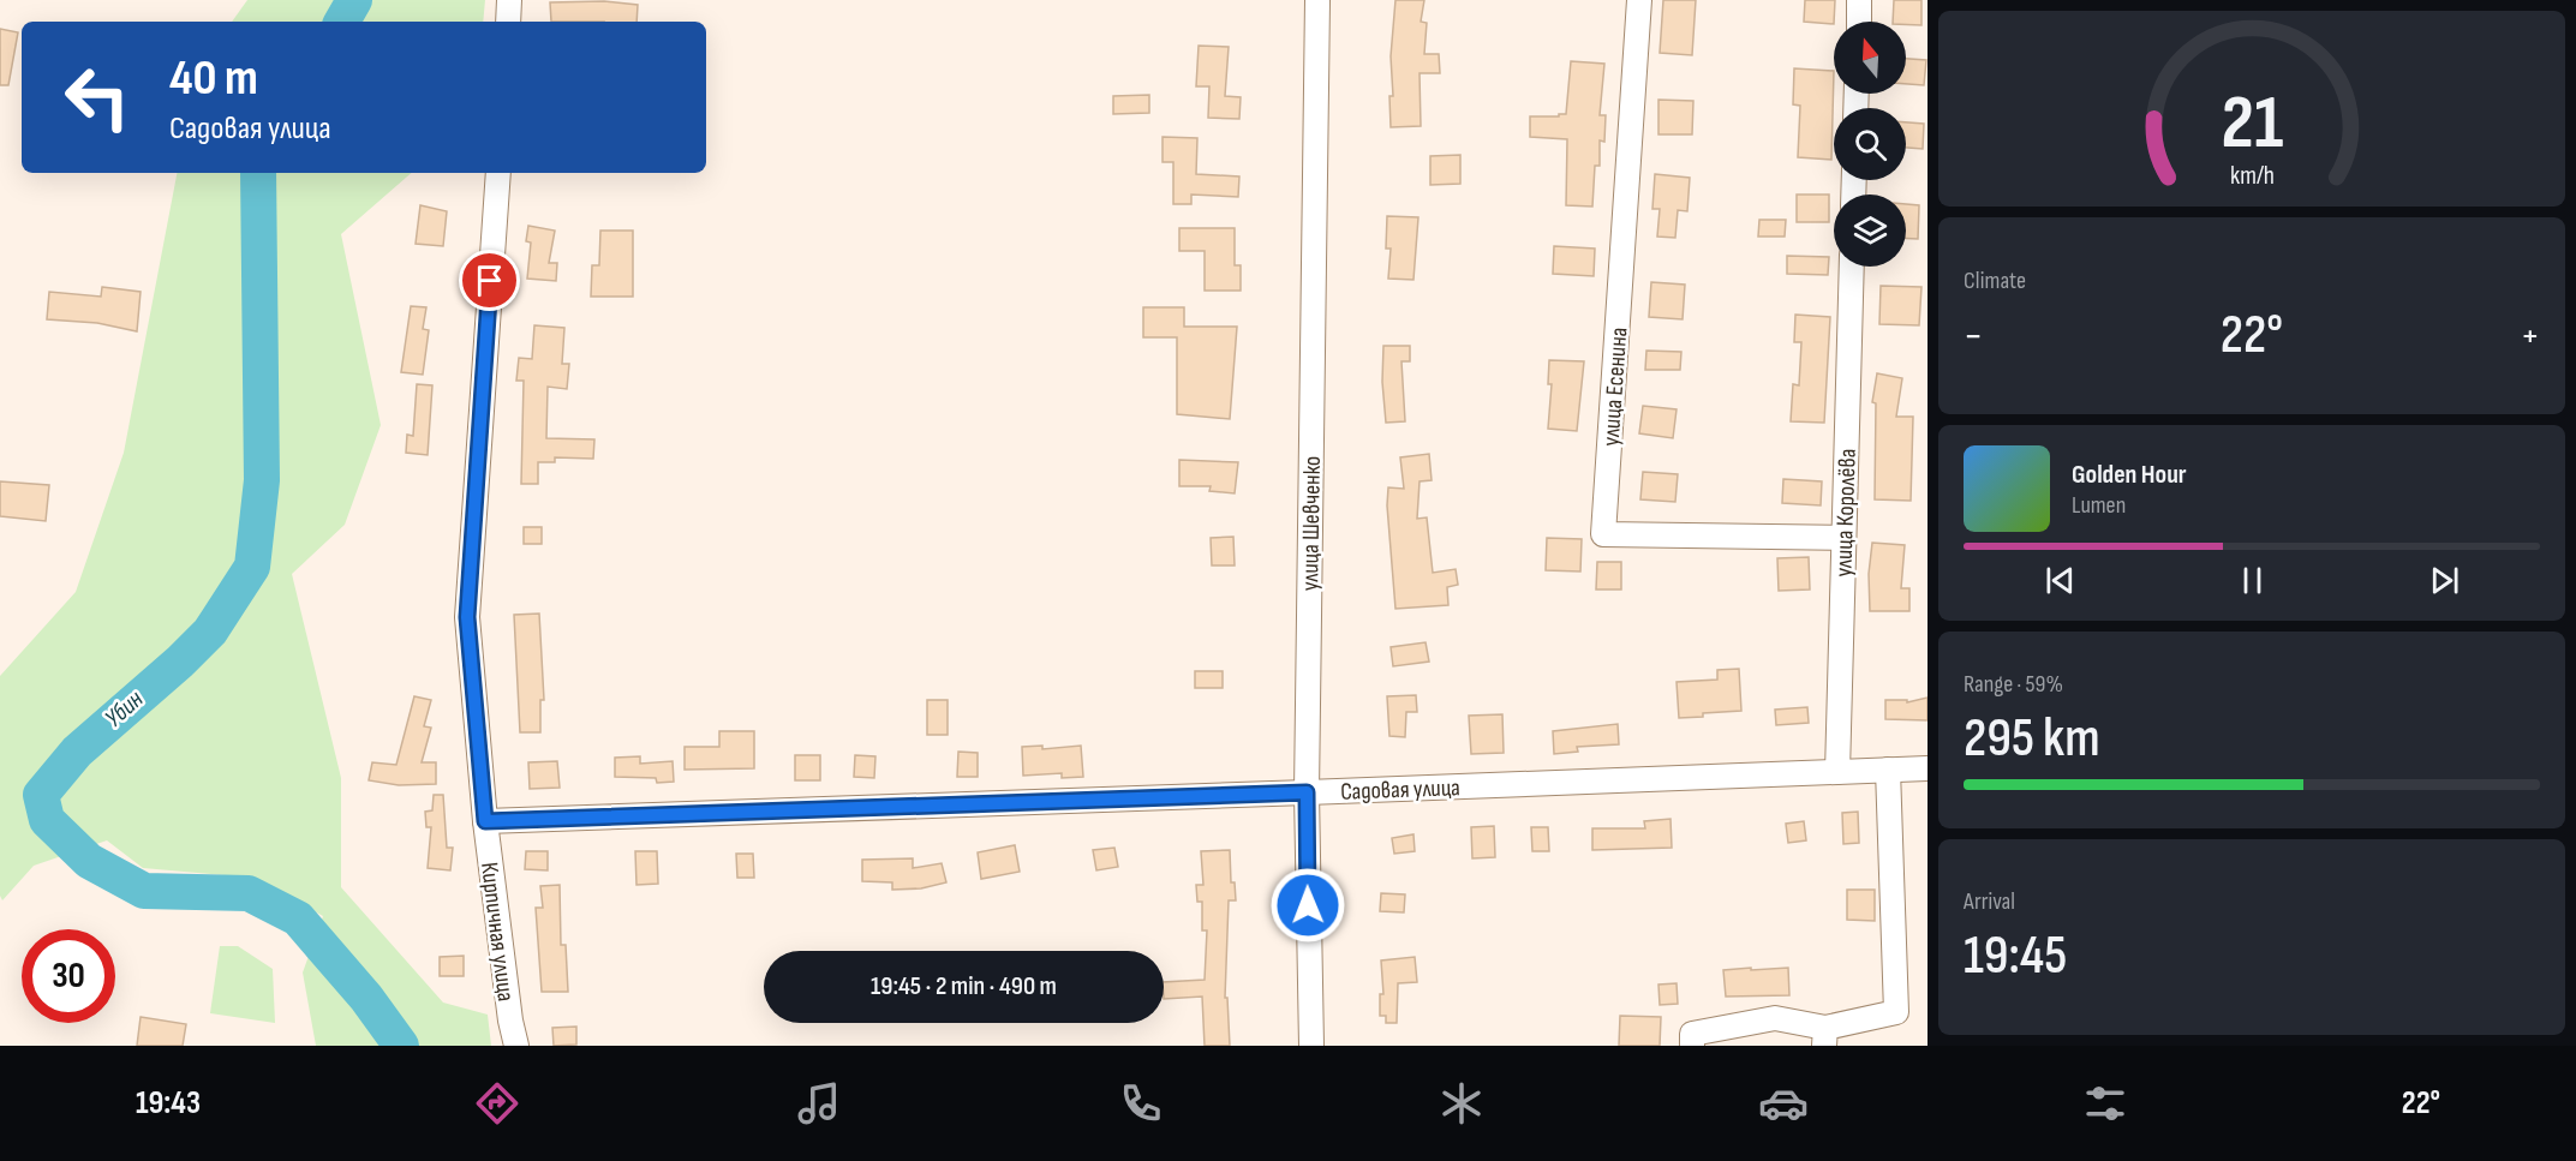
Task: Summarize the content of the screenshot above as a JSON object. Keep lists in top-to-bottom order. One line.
{"streets":{"street":["улица Есенина","улица Королёва","улица Шевченко","Садовая улица","Кирпичная улица"]},"crossings":[["улица Есенина","улица Королёва"],["улица Королёва","Садовая улица"],["улица Шевченко","Садовая улица"],["Садовая улица","Кирпичная улица"]],"water":["Убин"],"north":"top","page":{"turn":["40 m","Садовая улица"],"tile":["Climate",["Range · 59%","295 km"],["Arrival","19:45"]],"heat":["−","22°","+"],"song":["Golden Hour","Lumen"],"limit":"30","trip":"19:45 · 2 min · 490 m","tabs":["19:43","22°"],"gauge":["21","km/h"]}}
